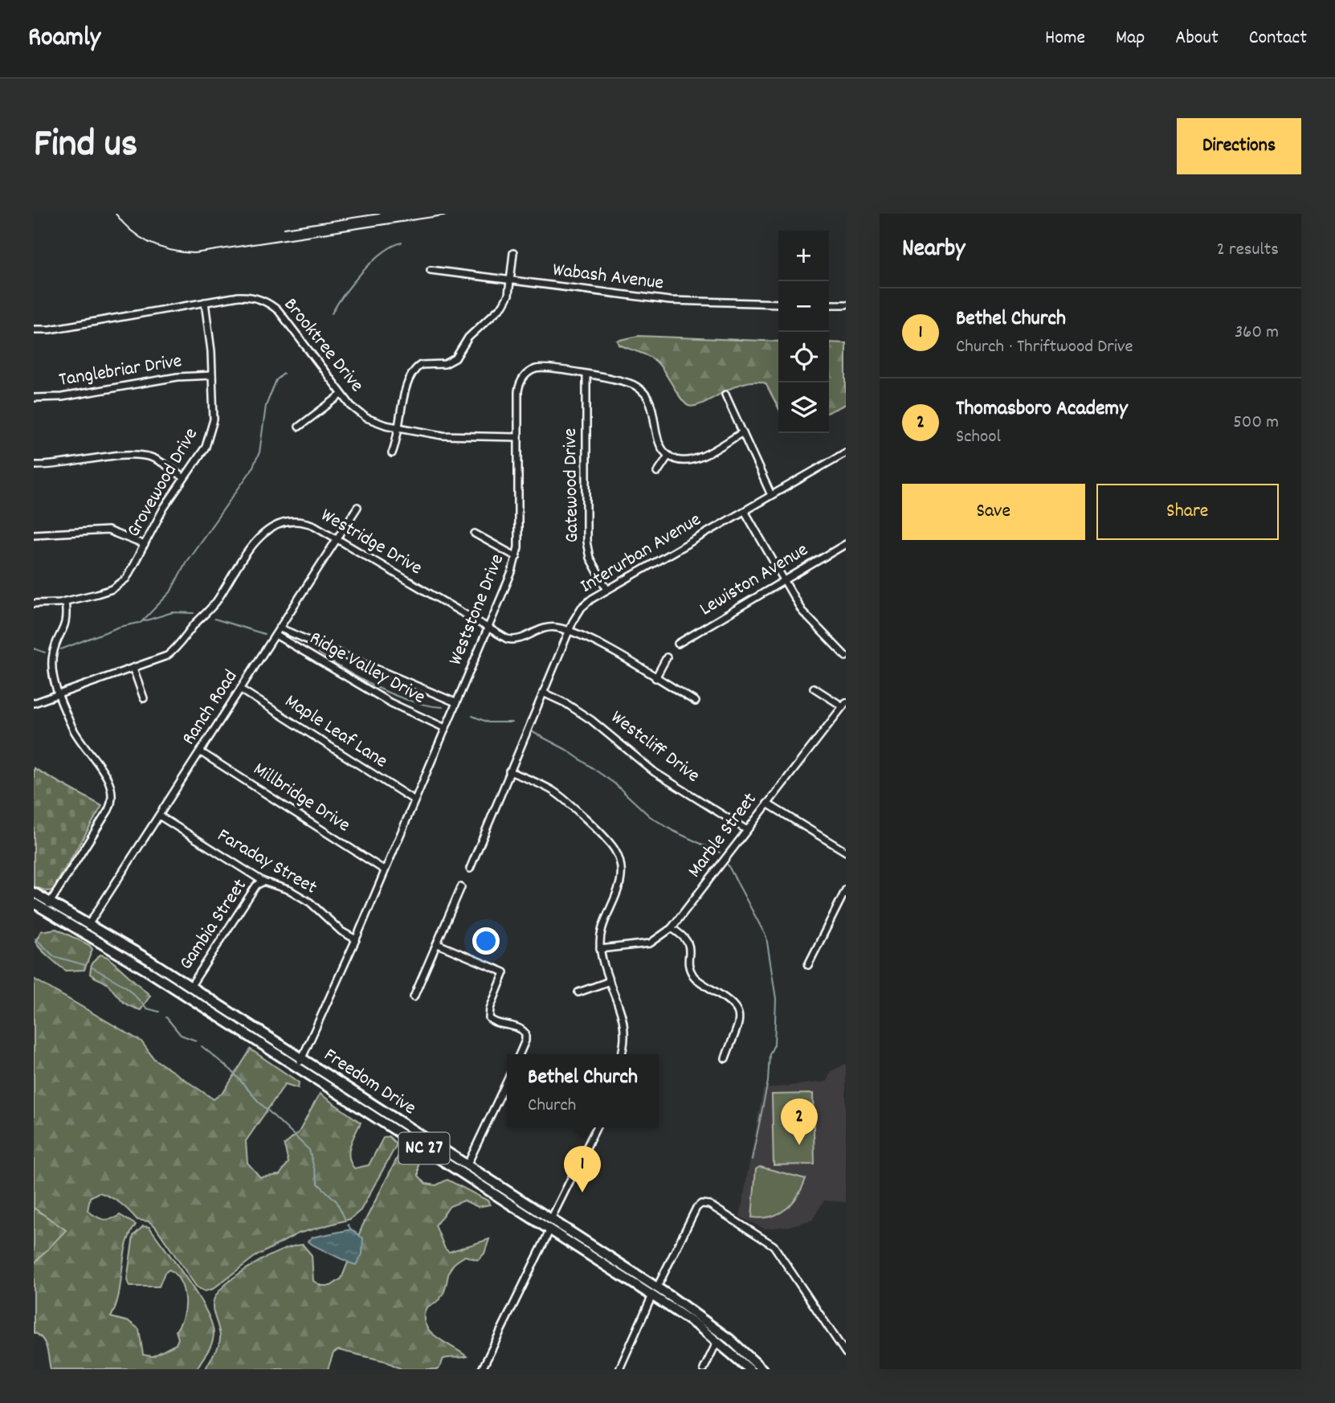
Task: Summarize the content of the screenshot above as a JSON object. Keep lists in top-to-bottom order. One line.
{"streets":{"main road":["Freedom Drive","NC 27"],"street":["Wabash Avenue","Brooktree Drive","Tanglebriar Drive","Grovewood Drive","Gatewood Drive","Westridge Drive","Interurban Avenue","Lewiston Avenue","Weststone Drive","Ridge Valley Drive","Ranch Road","Maple Leaf Lane","Westcliff Drive","Millbridge Drive","Marble Street","Faraday Street","Gambia Street"]},"crossings":[["Brooktree Drive","Grovewood Drive"],["Brooktree Drive","Weststone Drive"],["Tanglebriar Drive","Grovewood Drive"],["Gatewood Drive","Interurban Avenue"],["Gatewood Drive","Weststone Drive"],["Westridge Drive","Interurban Avenue"],["Westridge Drive","Weststone Drive"],["Westridge Drive","Ranch Road"],["Interurban Avenue","Westcliff Drive"],["Weststone Drive","Ridge Valley Drive"],["Weststone Drive","Maple Leaf Lane"],["Weststone Drive","Millbridge Drive"],["Weststone Drive","Faraday Street"],["Weststone Drive","Freedom Drive"],["Ridge Valley Drive","Ranch Road"],["Ranch Road","Maple Leaf Lane"],["Ranch Road","Millbridge Drive"],["Ranch Road","Faraday Street"],["Ranch Road","Freedom Drive"],["Westcliff Drive","Marble Street"],["Faraday Street","Gambia Street"],["Gambia Street","Freedom Drive"]],"page":{"header":"Roamly","nav":["Home","Map","About","Contact"],"title":"Find us","buttons":["Directions",["Save","Share"]],"heading":["Nearby","2 results"],"map_buttons":["+","−"],"list":[{"mark":"1","name":"Bethel Church","note":"Church · Thriftwood Drive","value":"360 m"},{"mark":"2","name":"Thomasboro Academy","note":"School","value":"500 m"}],"popup":["Bethel Church","Church"],"pins":["2","1"]}}
